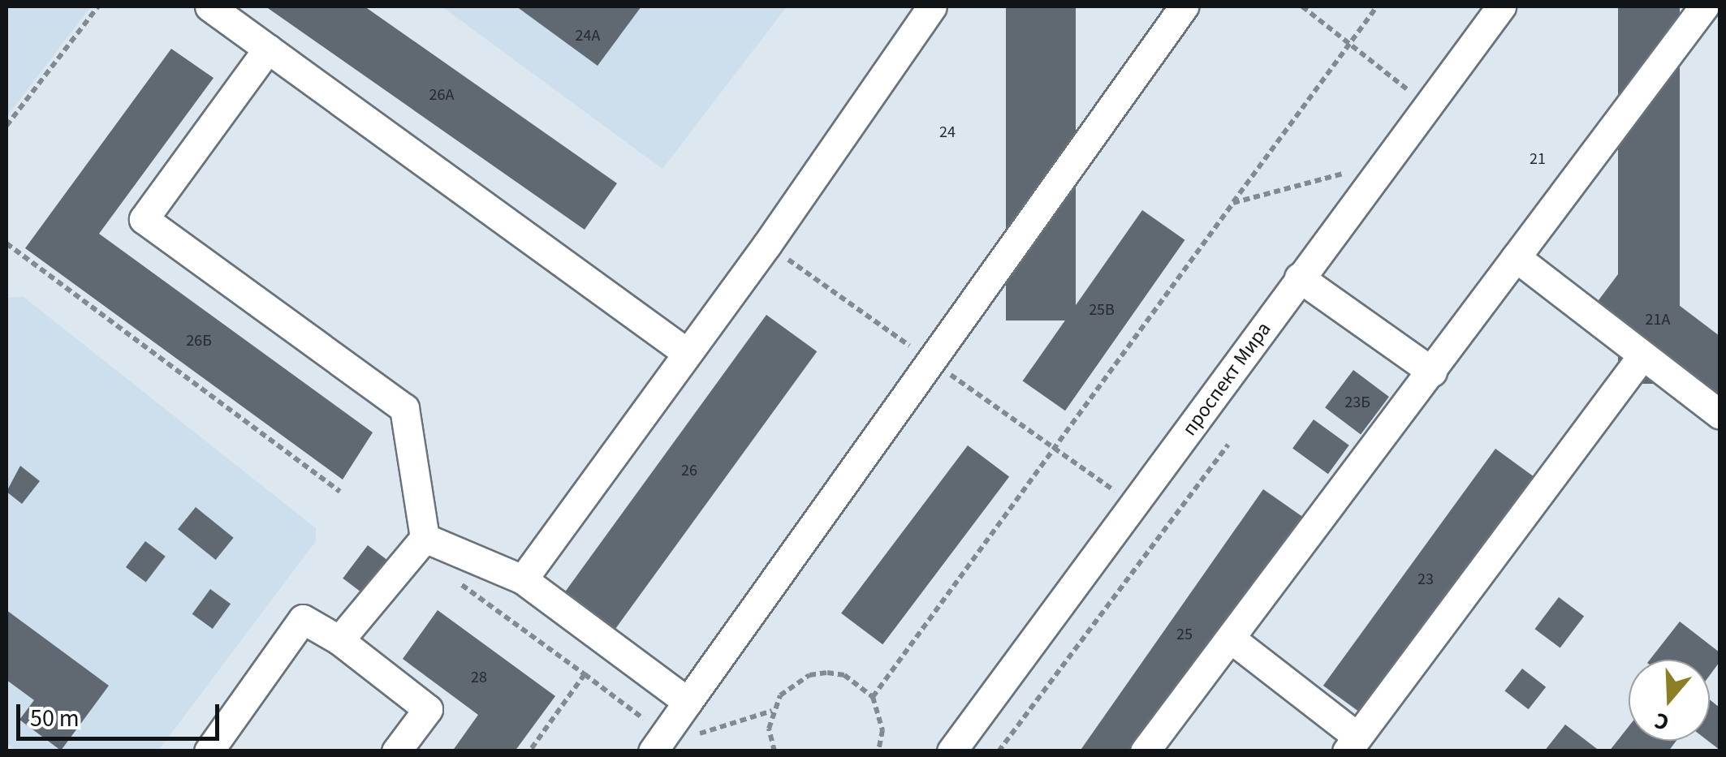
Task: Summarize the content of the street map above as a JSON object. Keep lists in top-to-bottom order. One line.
{"streets":{"street":["проспект Мира"]},"house_numbers":["24А","26А","24","21","25В","21А","26Б","23Б","26","23","25","28"],"scale_bar":"50 m","north":"bottom"}
